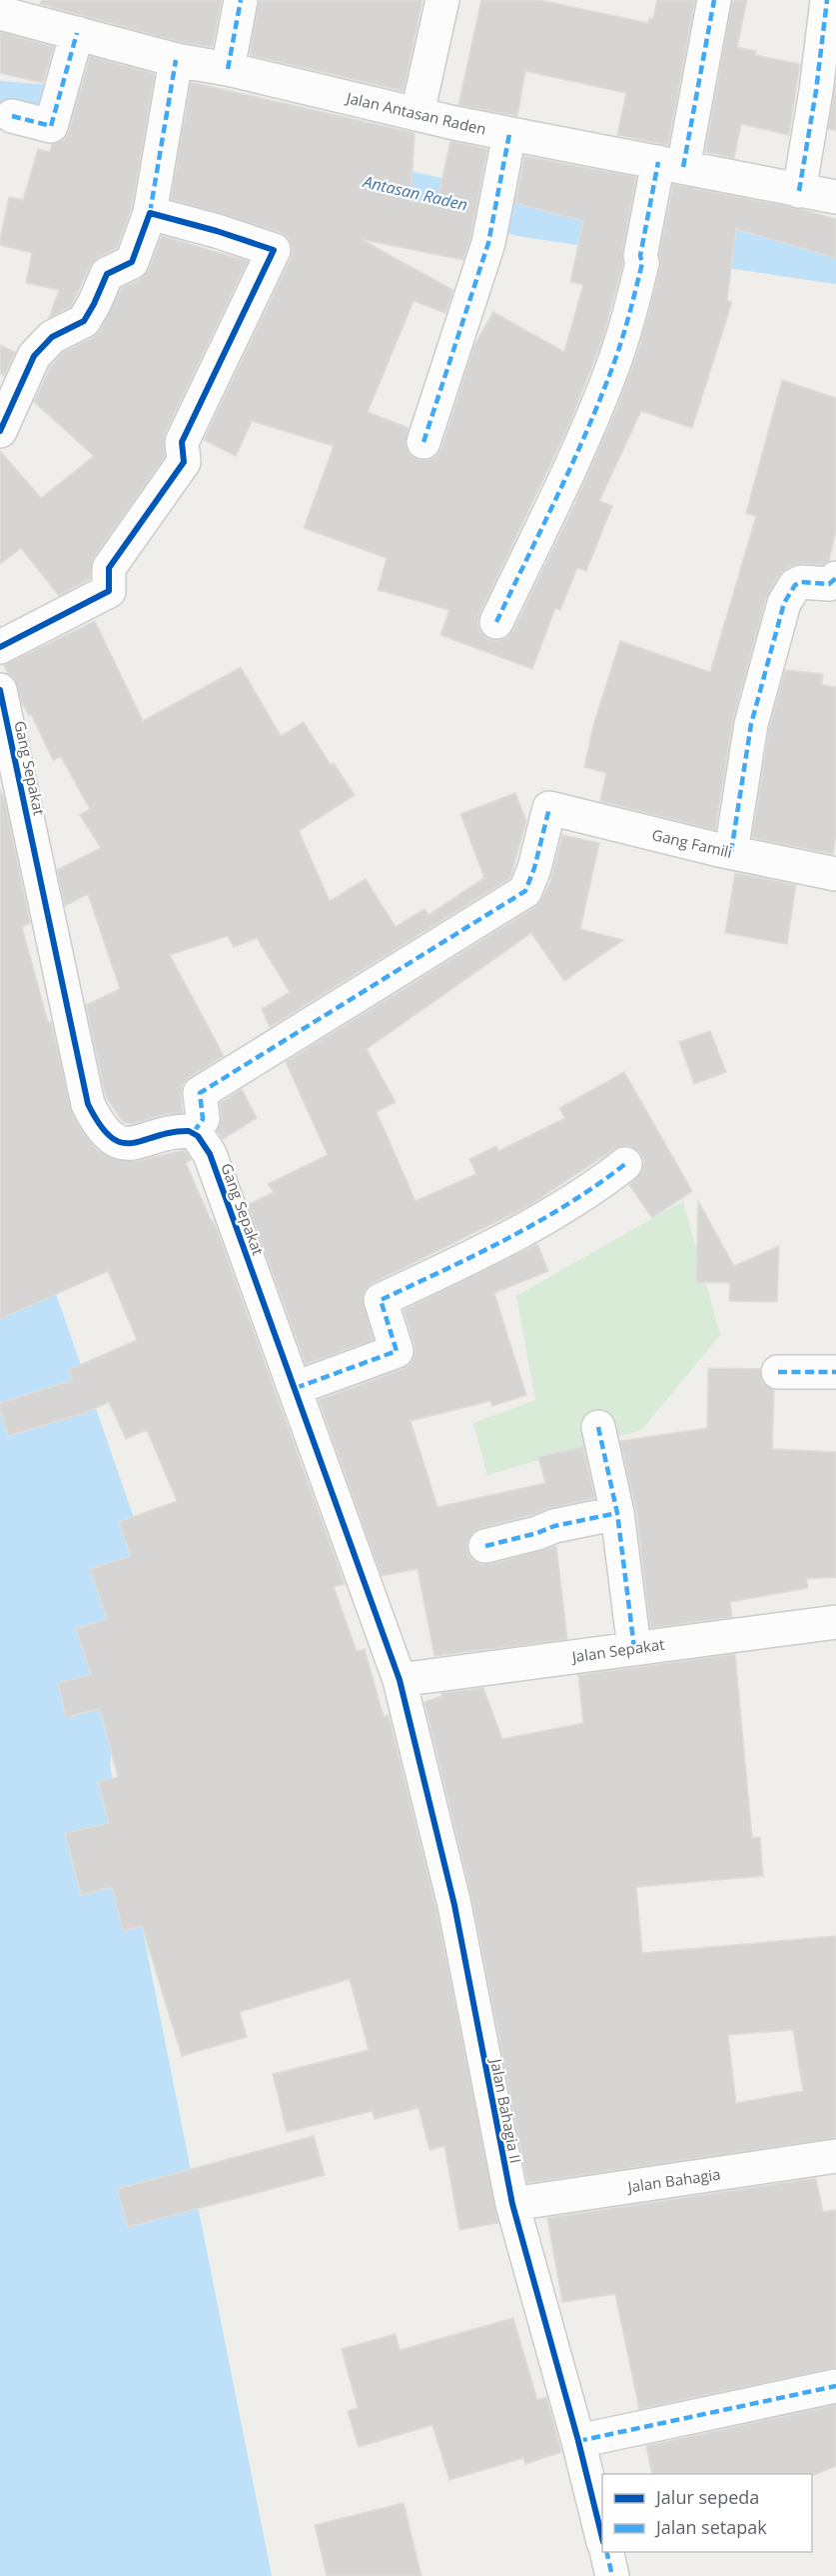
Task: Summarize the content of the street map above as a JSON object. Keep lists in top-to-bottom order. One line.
{"streets":{"street":["Jalan Antasan Raden","Gang Sepakat","Gang Famili","Jalan Sepakat","Jalan Bahagia II","Jalan Bahagia"]},"crossings":[["Gang Sepakat","Gang Famili"],["Gang Sepakat","Jalan Sepakat"],["Gang Sepakat","Jalan Bahagia II"],["Jalan Sepakat","Jalan Bahagia II"],["Jalan Bahagia II","Jalan Bahagia"]],"water":["Antasan Raden"],"legend":["Jalur sepeda","Jalan setapak"]}
